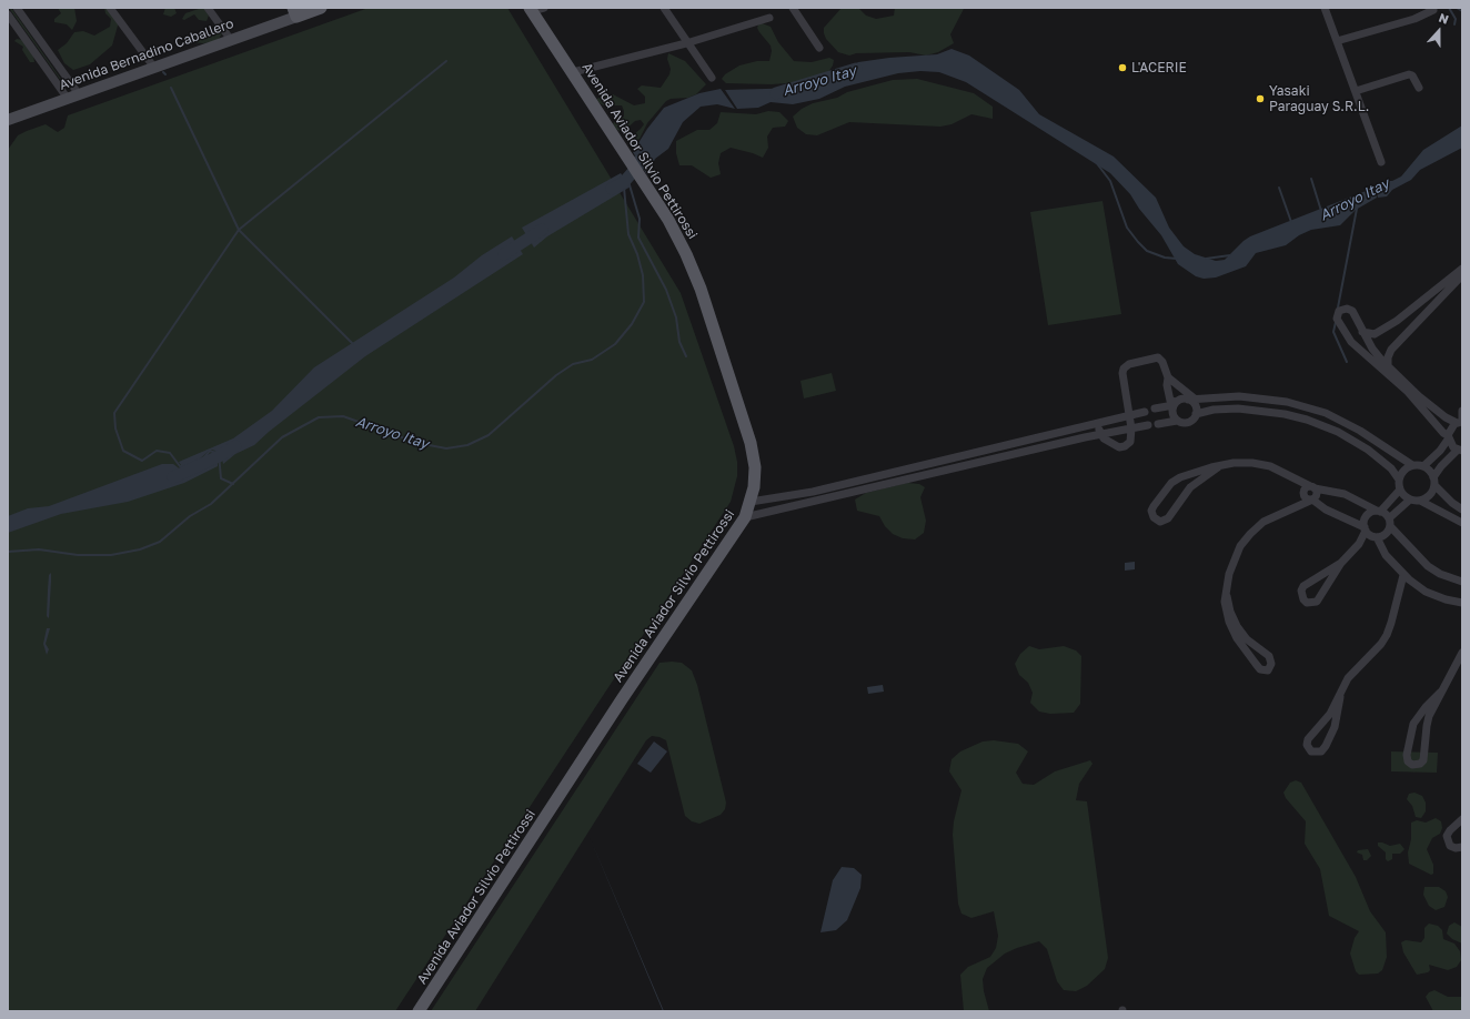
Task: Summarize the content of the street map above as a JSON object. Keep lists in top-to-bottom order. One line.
{"streets":{"main road":["Avenida Bernadino Caballero","Avenida Aviador Silvio Pettirossi"]},"water":["Arroyo Itay"],"places":["L'ACERIE","Yasaki Paraguay S.R.L."],"north":"top"}
